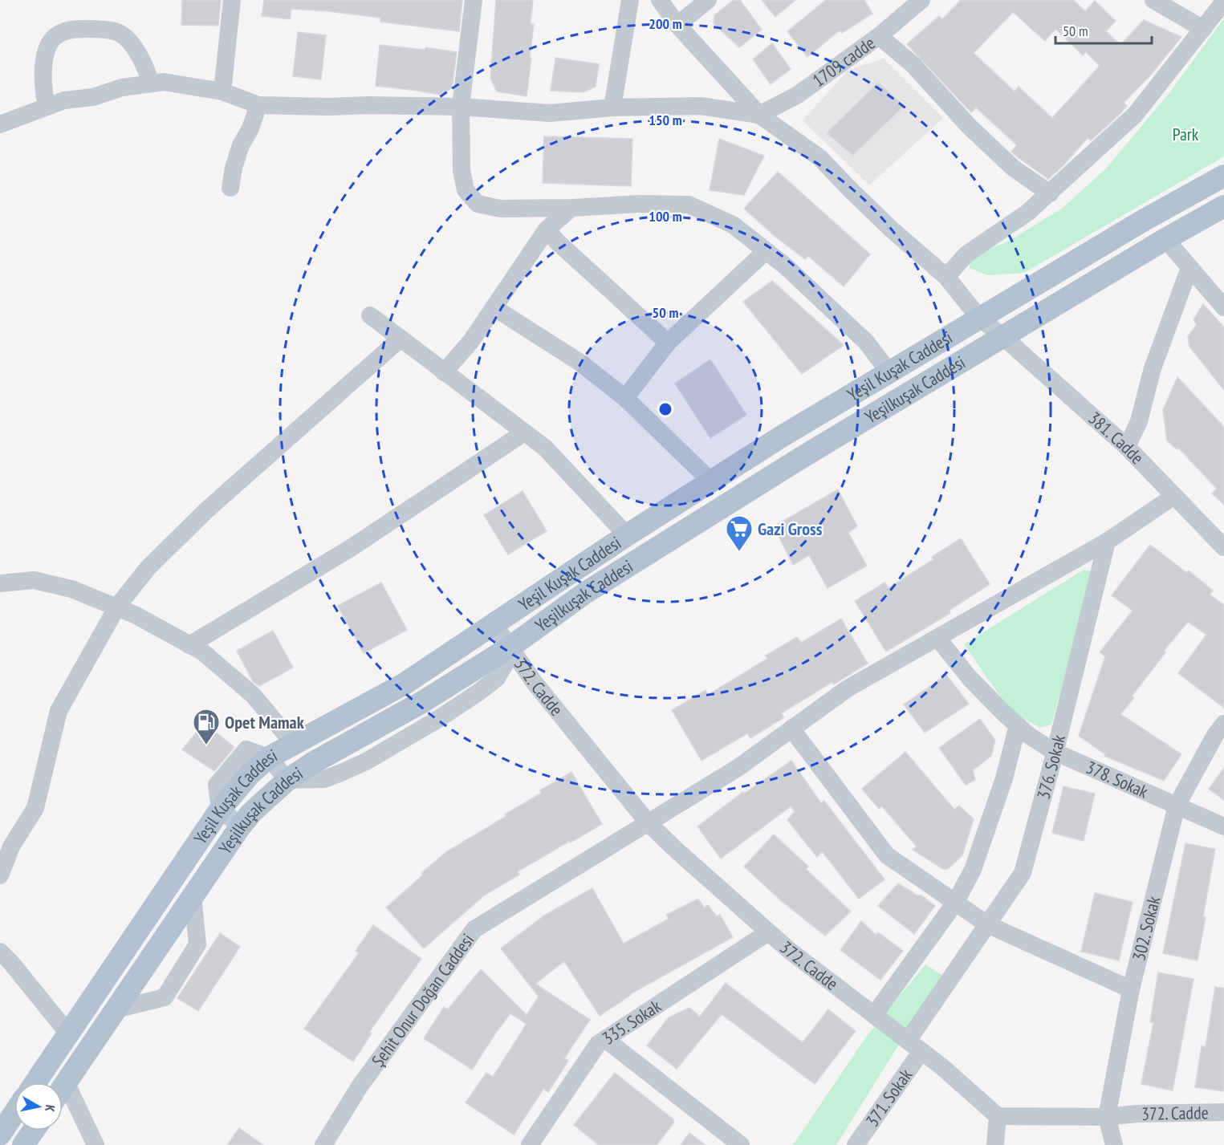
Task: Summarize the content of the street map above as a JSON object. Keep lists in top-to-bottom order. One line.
{"streets":{"main road":["Yeşil Kuşak Caddesi","Yeşilkuşak Caddesi"],"street":["1709 cadde","381. Cadde","372. Cadde","376. Sokak","378. Sokak","302. Sokak","Şehit Onur Doğan Caddesi","335. Sokak","371. Sokak"]},"crossings":[["1709 cadde","381. Cadde"],["Yeşil Kuşak Caddesi","381. Cadde"],["Yeşil Kuşak Caddesi","372. Cadde"],["Yeşilkuşak Caddesi","381. Cadde"],["Yeşilkuşak Caddesi","372. Cadde"],["372. Cadde","376. Sokak"],["372. Cadde","302. Sokak"],["372. Cadde","Şehit Onur Doğan Caddesi"],["372. Cadde","335. Sokak"],["372. Cadde","371. Sokak"],["376. Sokak","378. Sokak"],["376. Sokak","Şehit Onur Doğan Caddesi"],["376. Sokak","371. Sokak"],["378. Sokak","302. Sokak"],["378. Sokak","Şehit Onur Doğan Caddesi"]],"parks":["Park"],"places":{"supermarket":["Gazi Gross"],"fuel station":["Opet Mamak"]},"scale_bar":"50 m","north":"right","rings":["200 m","150 m","100 m","50 m"]}
